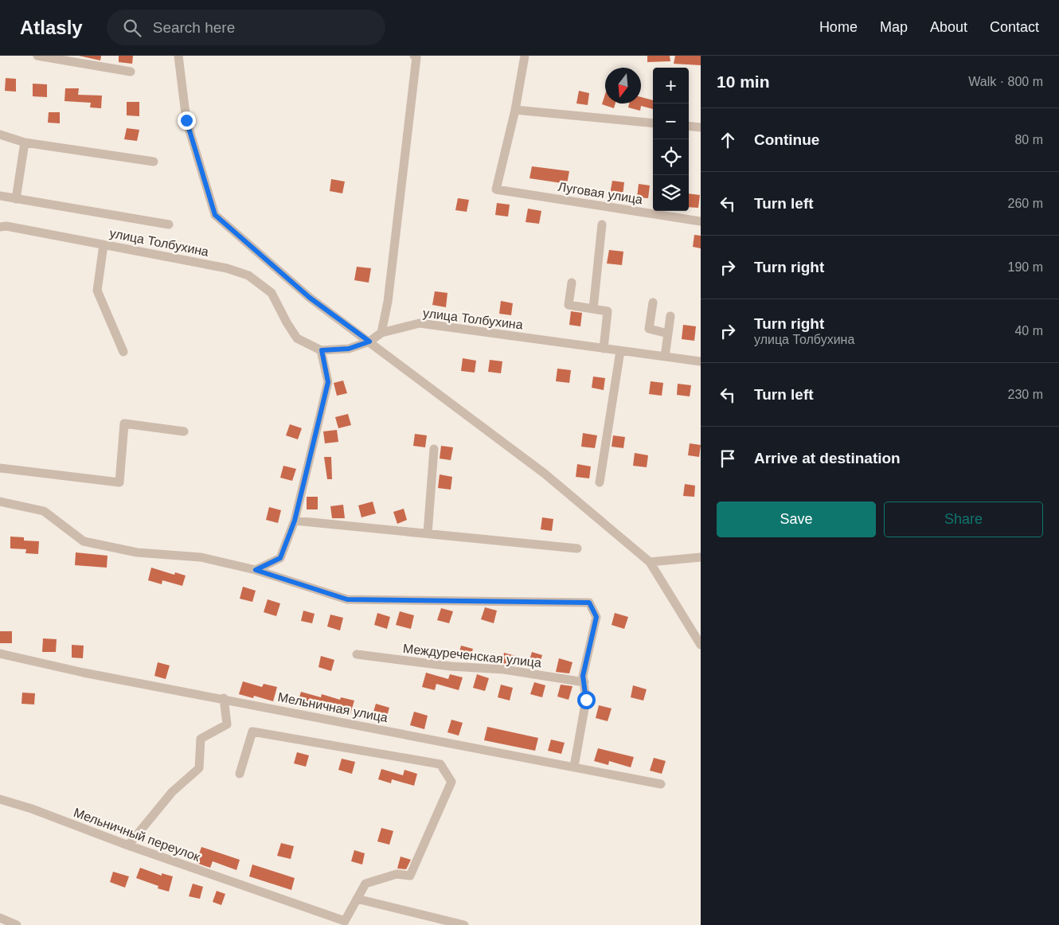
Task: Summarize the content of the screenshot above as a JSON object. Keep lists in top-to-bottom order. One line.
{"streets":{"street":["Луговая улица","улица Толбухина","Междуреченская улица","Мельничная улица","Мельничный переулок"]},"north":"bottom","page":{"header":"Atlasly","search":"Search here","nav":["Home","Map","About","Contact"],"heading":["10 min","Walk · 800 m"],"map_buttons":["+","−"],"list":[["Continue","80 m"],["Turn left","260 m"],["Turn right","190 m"],["Turn right","улица Толбухина","40 m"],["Turn left","230 m"],"Arrive at destination"],"buttons":["Save","Share"]}}
